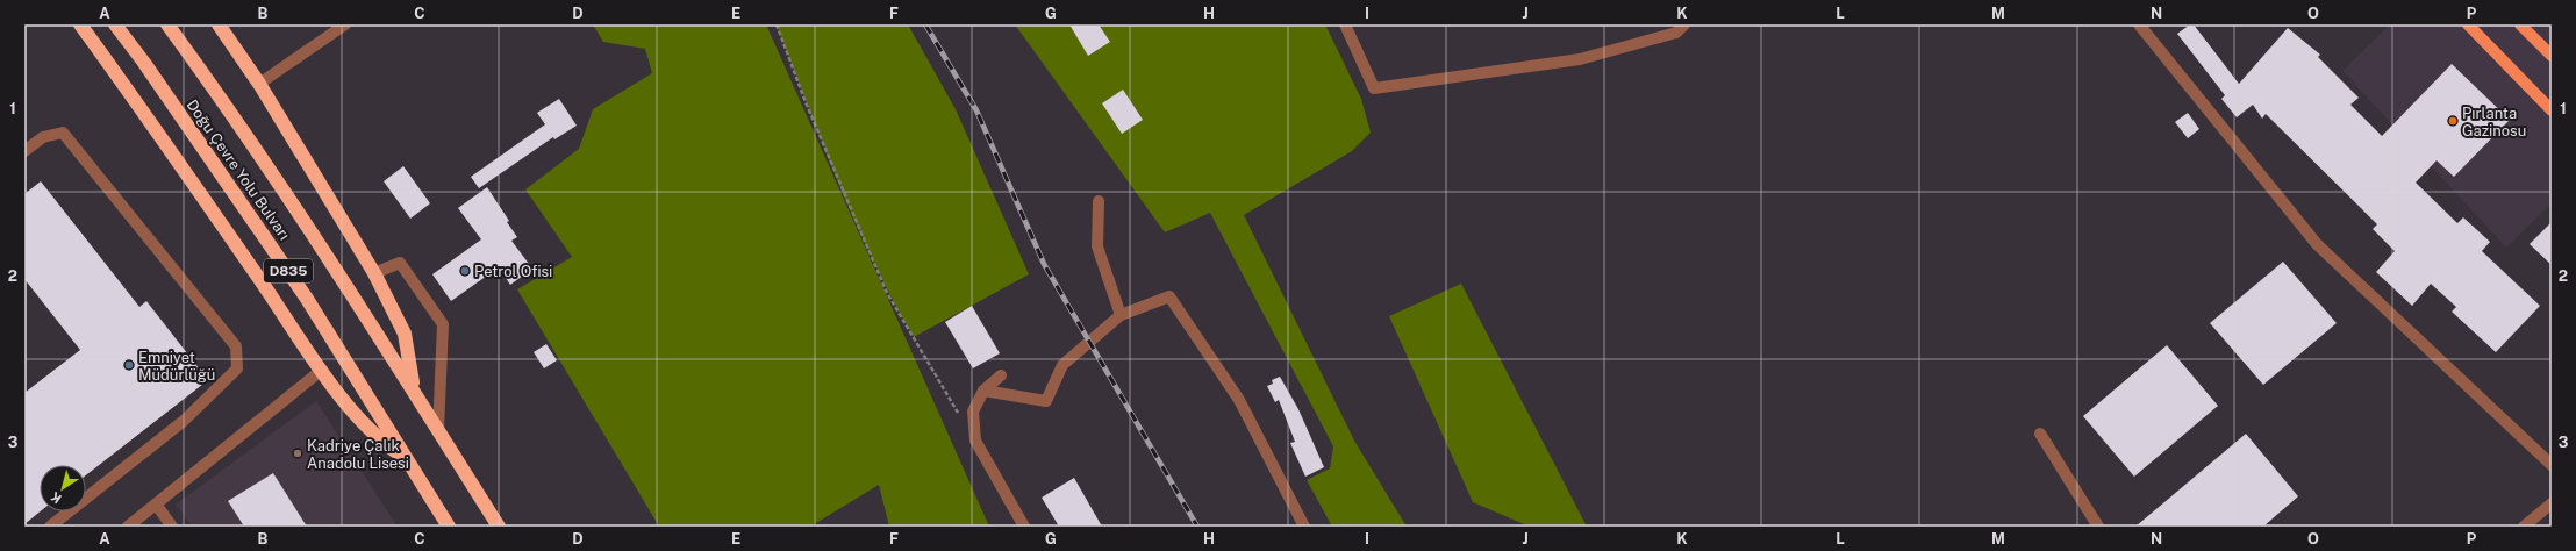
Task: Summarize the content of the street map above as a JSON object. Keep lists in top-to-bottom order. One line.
{"streets":{"highway":["Doğu Çevre Yolu Bulvarı","D835"]},"places":["Pırlanta Gazinosu","Petrol Ofisi","Emniyet Müdürlüğü","Kadriye Çalık Anadolu Lisesi"],"north":"bottom left","grid":{"columns":["A","B","C","D","E","F","G","H","I","J","K","L","M","N","O","P"],"rows":["1","2","3"]}}
